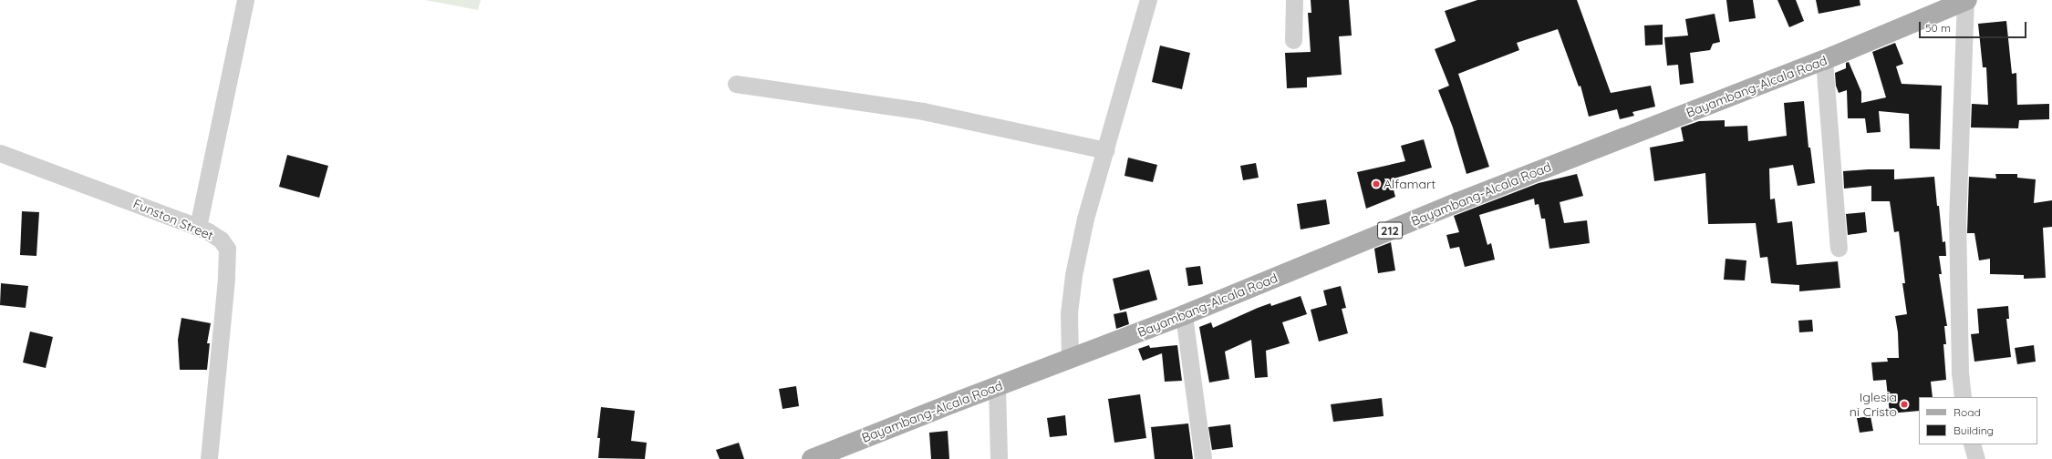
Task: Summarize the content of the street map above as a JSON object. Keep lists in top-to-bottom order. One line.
{"streets":{"main road":["Bayambang-Alcala Road","212"],"street":["Funston Street"]},"places":["Alfamart","Iglesia ni Cristo"],"legend":["Road","Building"],"scale_bar":"50 m"}
